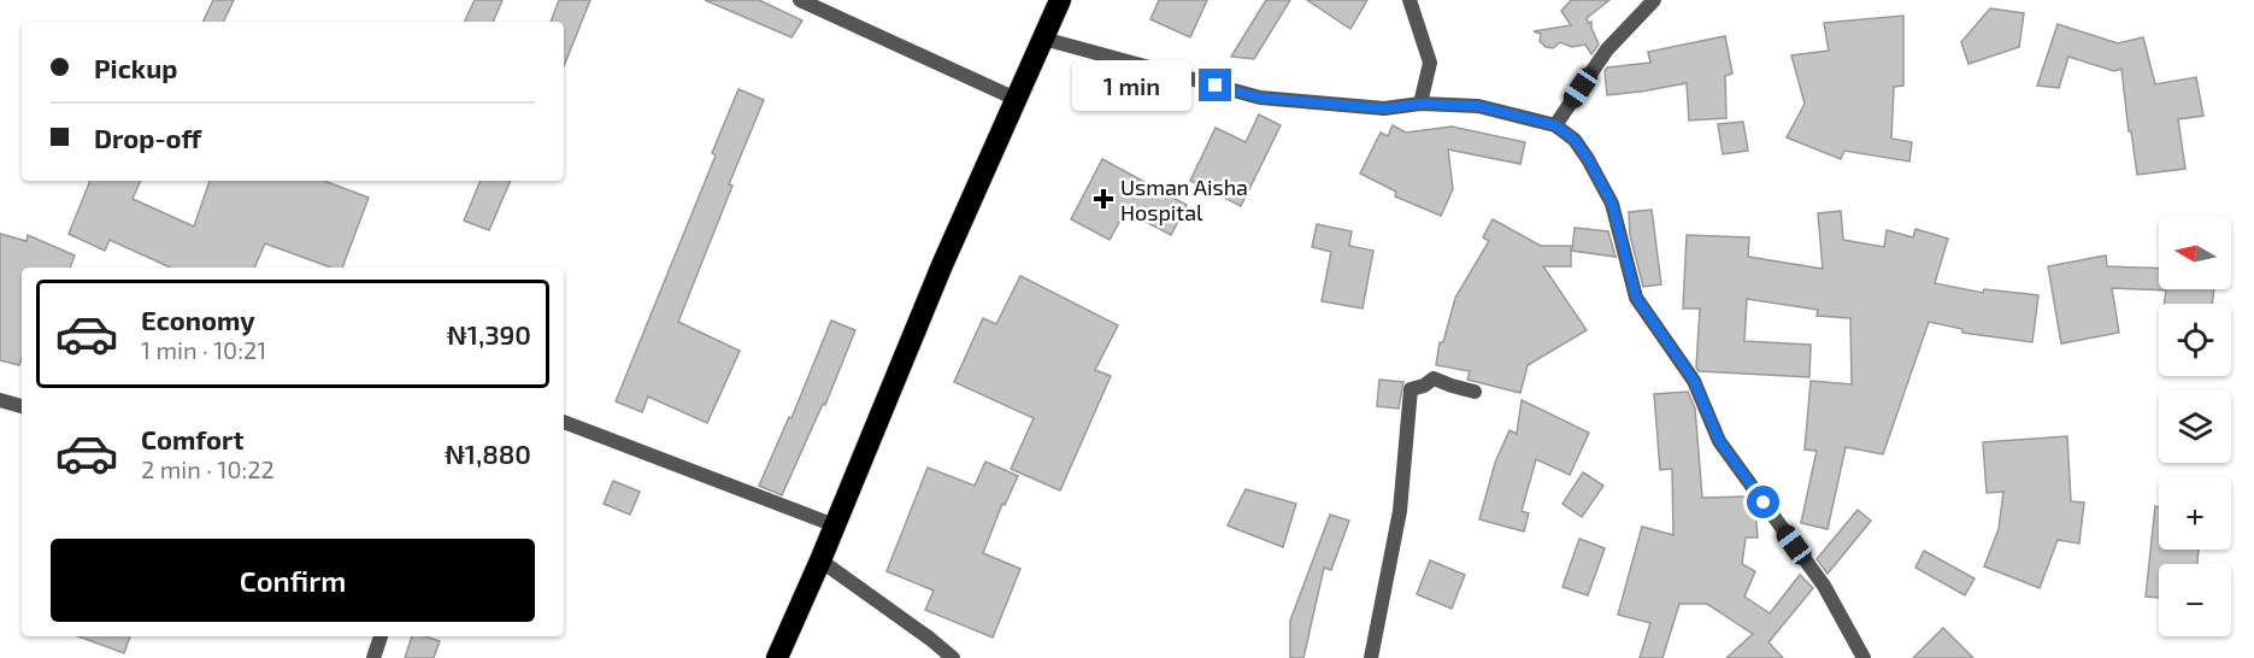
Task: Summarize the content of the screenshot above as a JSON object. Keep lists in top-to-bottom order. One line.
{"places":{"health":["Usman Aisha Hospital"]},"north":"left","page":{"banner":["Pickup","Drop-off"],"bubble":"1 min","map_buttons":["+","−"],"list":[{"name":"Economy","note":"1 min · 10:21","value":"₦1,390"},{"name":"Comfort","note":"2 min · 10:22","value":"₦1,880"}],"buttons":"Confirm"}}
